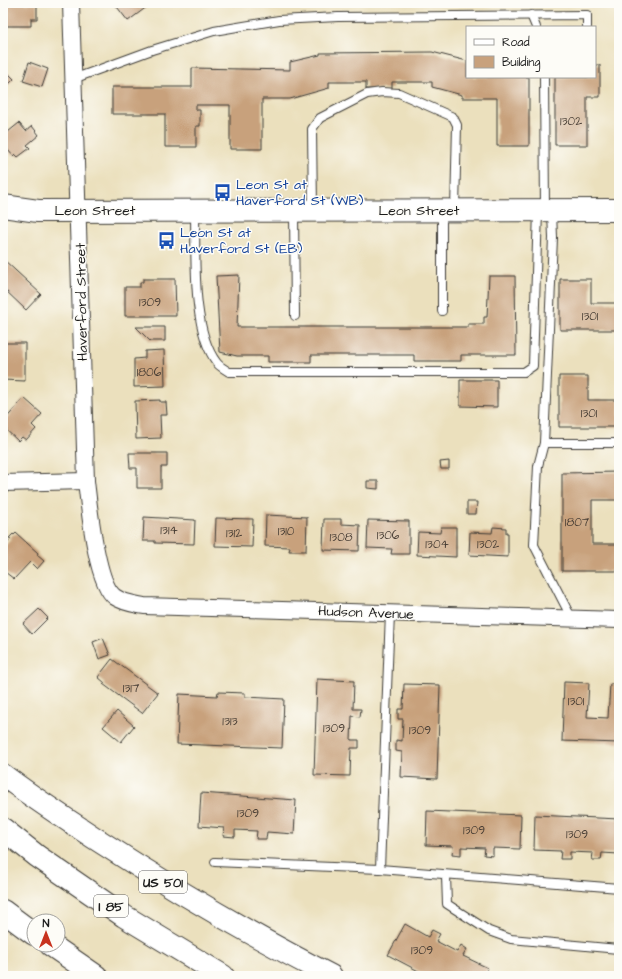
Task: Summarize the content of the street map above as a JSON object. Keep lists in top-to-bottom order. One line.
{"streets":{"main road":["Leon Street","US 501","I 85"],"street":["Haverford Street","Hudson Avenue"]},"crossings":[["Leon Street","Haverford Street"],["Haverford Street","Hudson Avenue"]],"places":{"bus stop":["Leon St at Haverford St (WB)","Leon St at Haverford St (EB)"]},"house_numbers":["1302","1309","1301","1806","1301","1807","1314","1310","1312","1306","1308","1304","1302","1317","1301","1313","1309","1309","1309","1309","1309","1309"],"legend":["Road","Building"],"north":"top"}
